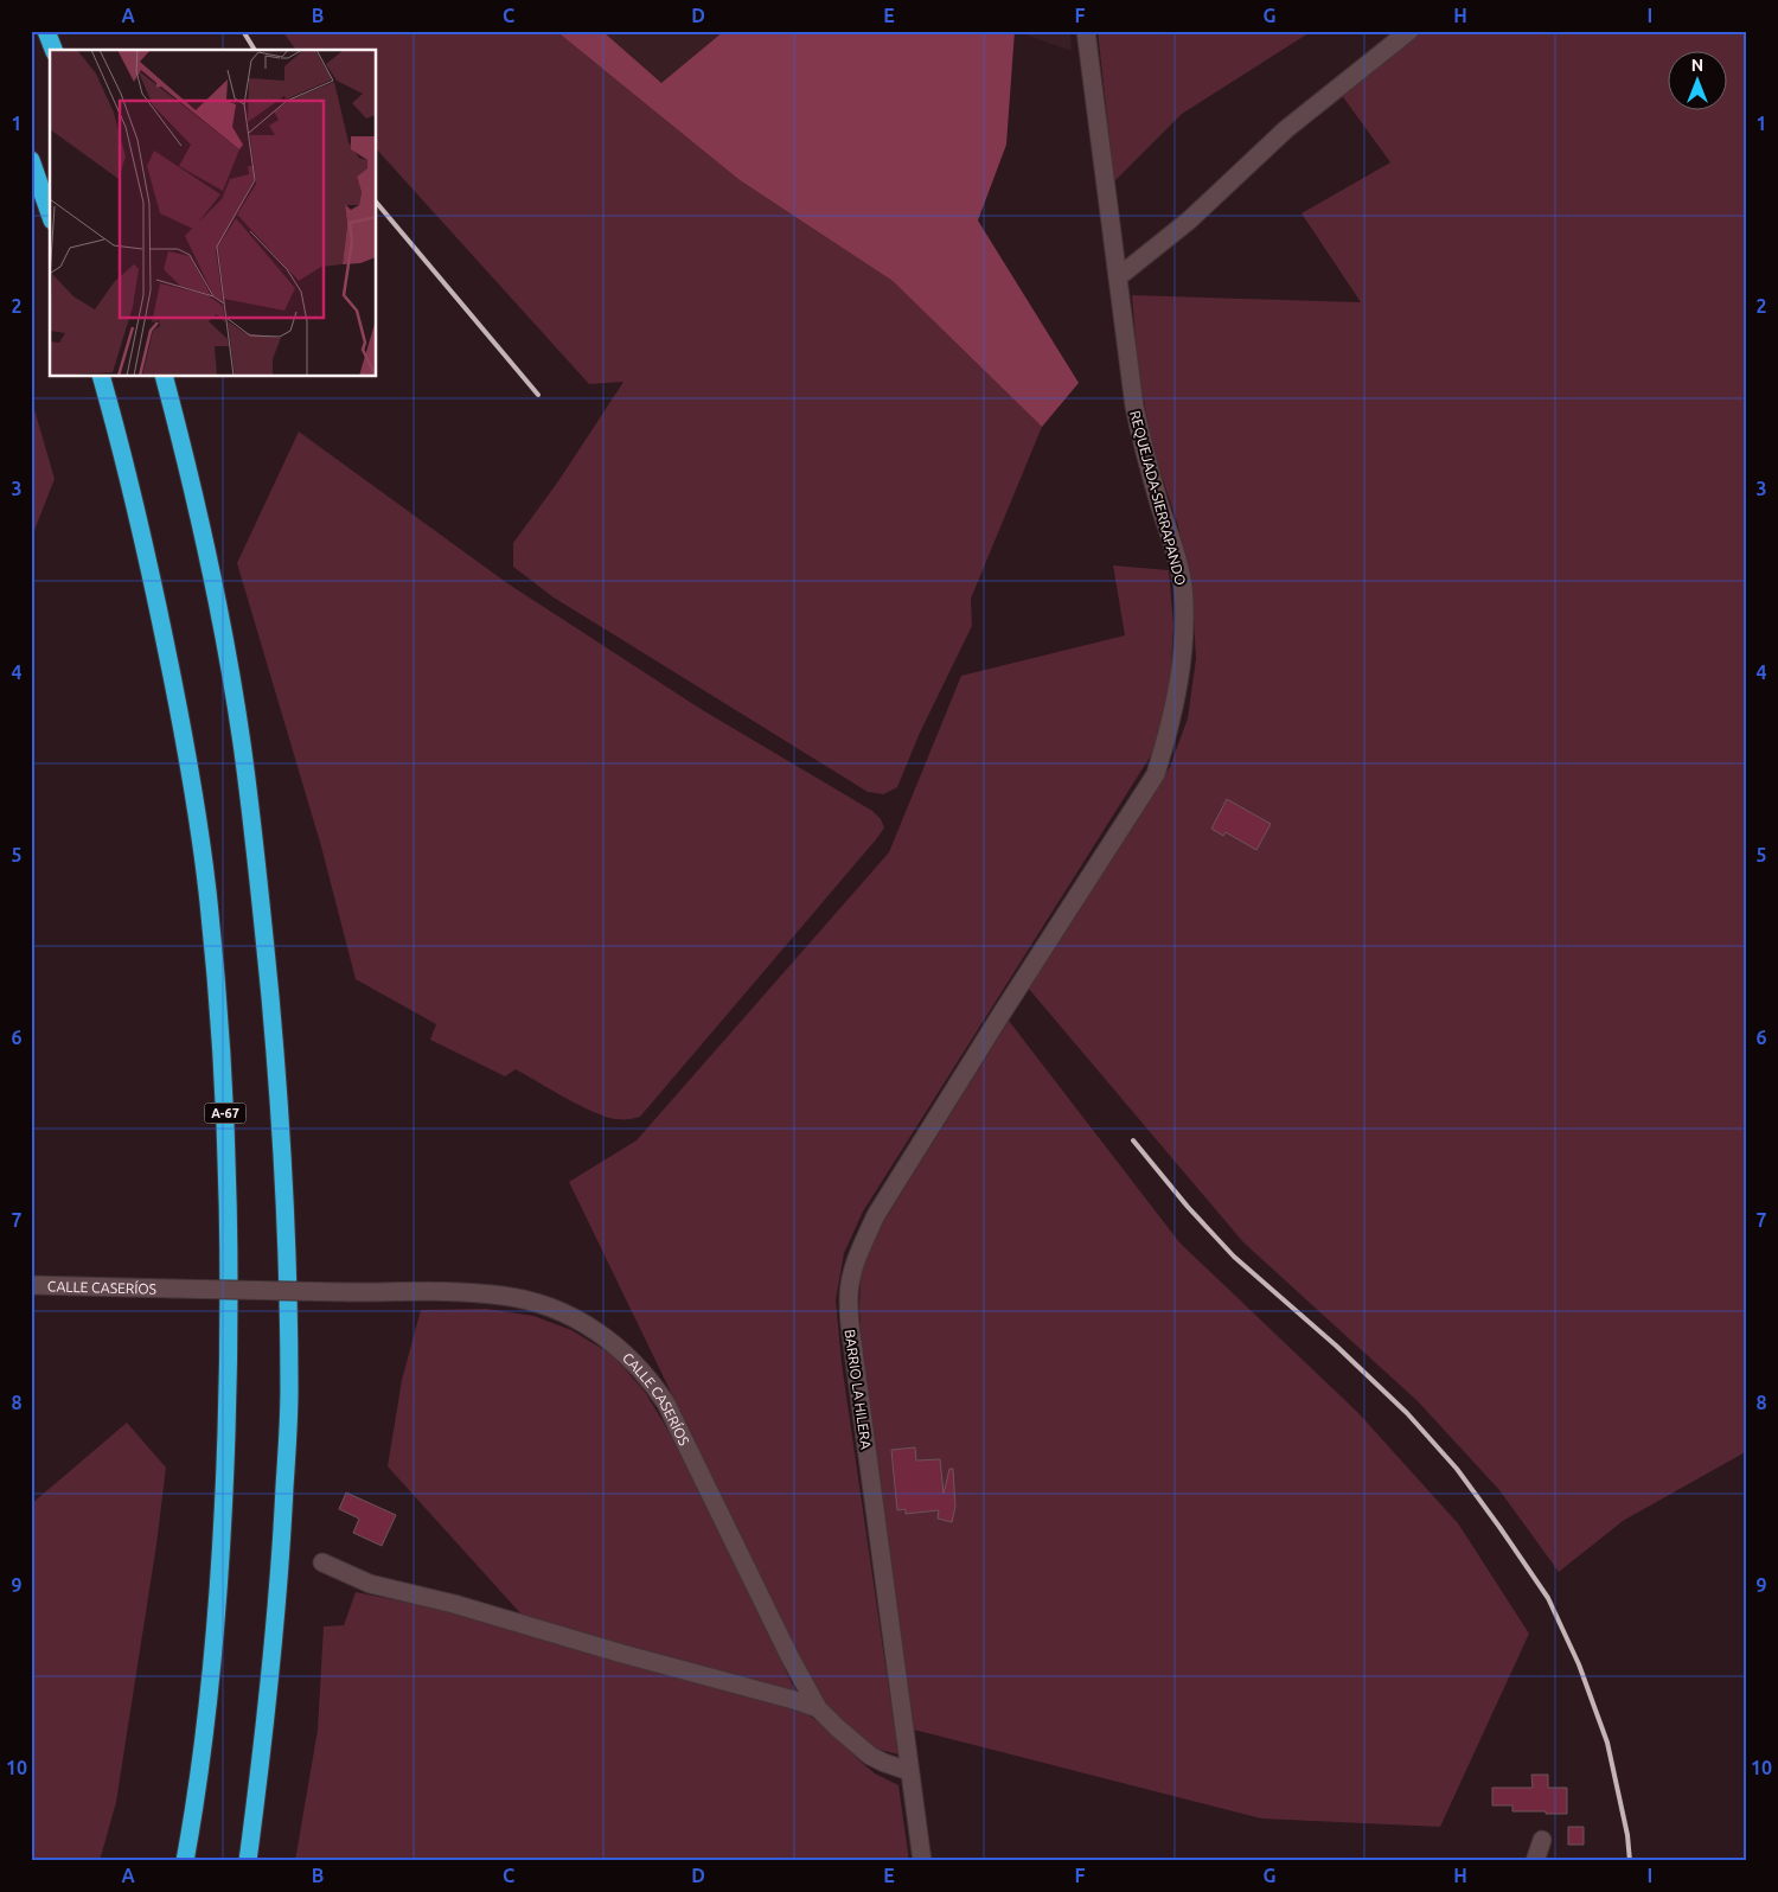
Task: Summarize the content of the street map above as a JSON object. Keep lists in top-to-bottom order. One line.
{"streets":{"highway":["A-67"],"street":["REQUEJADA-SIERRAPANDO","CALLE CASERÍOS","BARRIO LA HILERA"]},"crossings":[["REQUEJADA-SIERRAPANDO","BARRIO LA HILERA"],["CALLE CASERÍOS","BARRIO LA HILERA"]],"north":"top","grid":{"columns":["A","B","C","D","E","F","G","H","I"],"rows":["1","2","3","4","5","6","7","8","9","10"]}}
